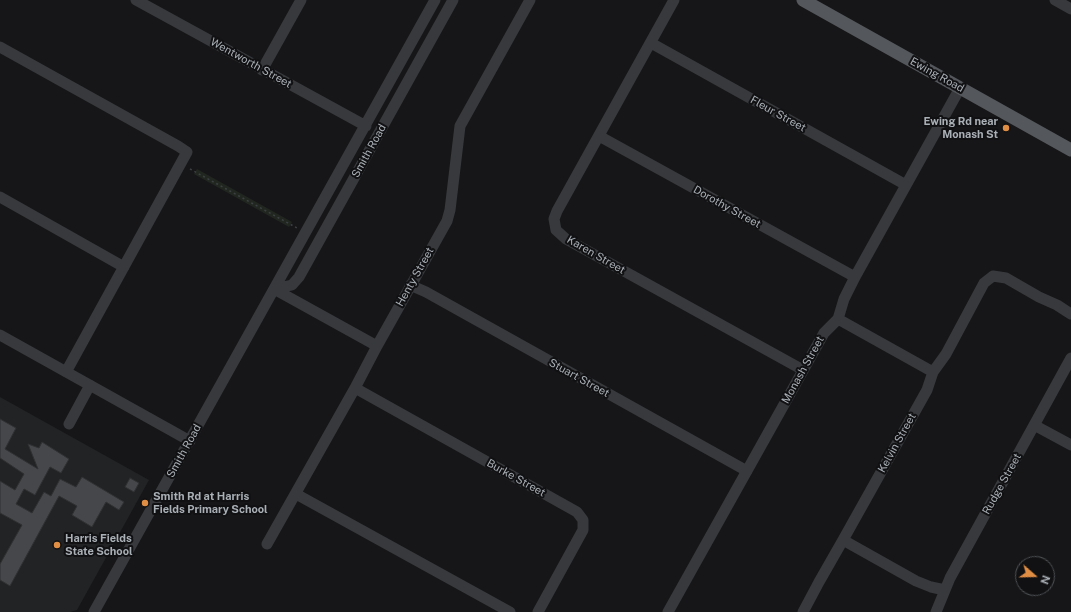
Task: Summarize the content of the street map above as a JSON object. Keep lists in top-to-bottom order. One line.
{"streets":{"main road":["Ewing Road"],"street":["Wentworth Street","Fleur Street","Smith Road","Dorothy Street","Karen Street","Henty Street","Monash Street","Stuart Street","Kelvin Street","Burke Street","Rudge Street"]},"crossings":[["Wentworth Street","Smith Road"],["Fleur Street","Karen Street"],["Dorothy Street","Karen Street"],["Karen Street","Monash Street"],["Henty Street","Stuart Street"],["Henty Street","Burke Street"],["Monash Street","Stuart Street"]],"places":["Ewing Rd near Monash St","Smith Rd at Harris Fields Primary School","Harris Fields State School"],"north":"right"}
